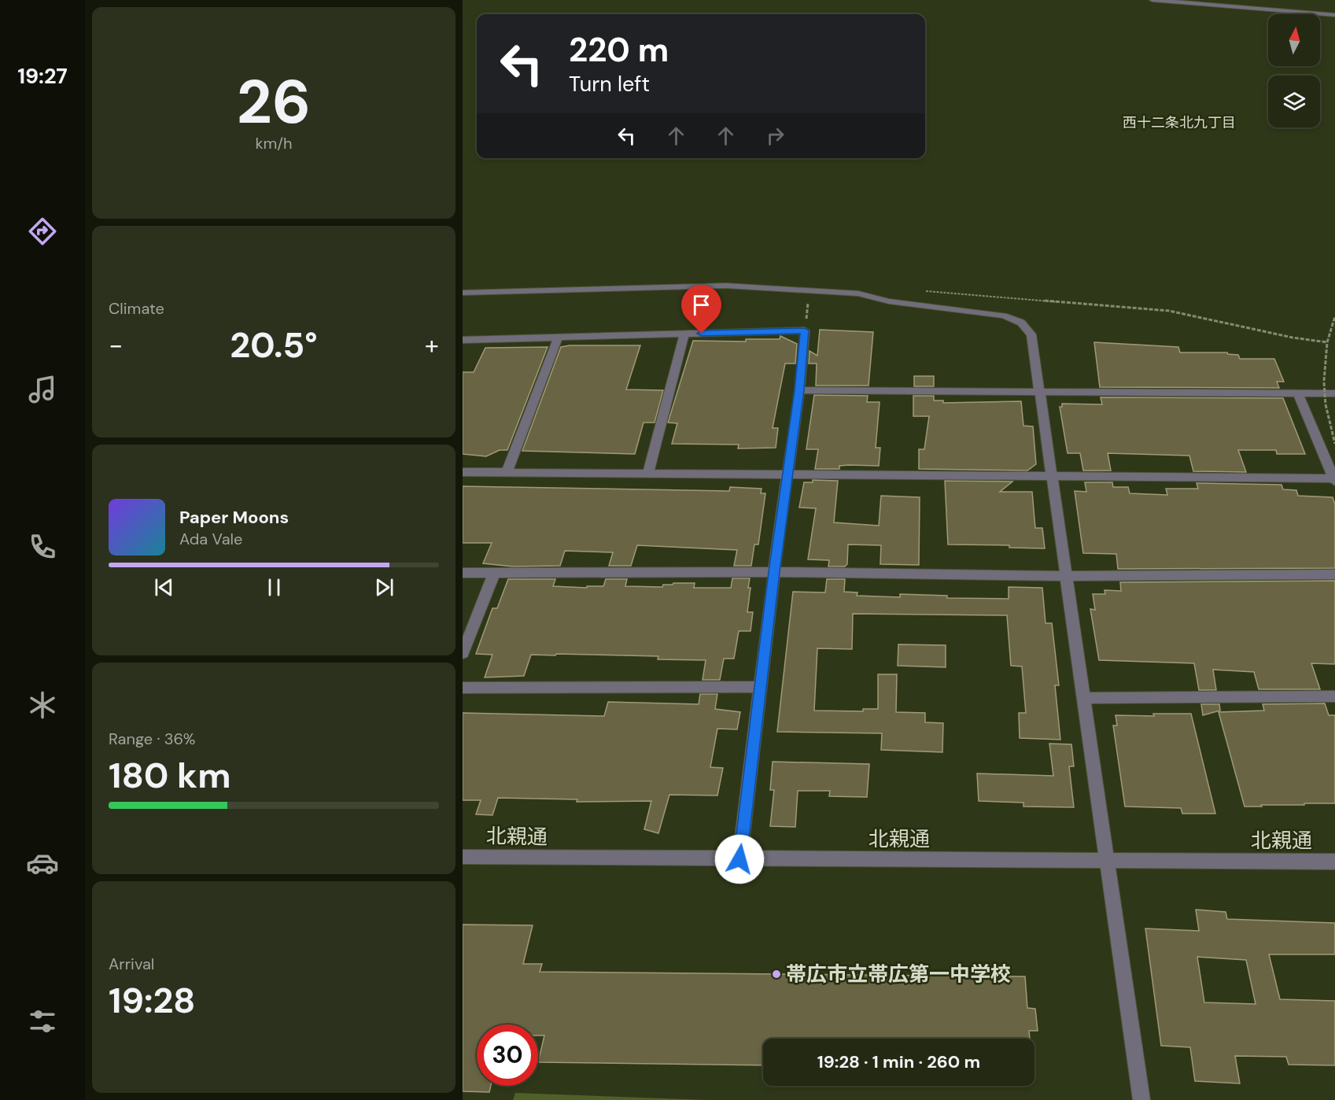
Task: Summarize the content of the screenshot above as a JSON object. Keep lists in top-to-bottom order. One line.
{"streets":{"street":["北親通"]},"districts":["西十二条北九丁目"],"places":["帯広市立帯広第一中学校"],"north":"top","page":{"tabs":"19:27","tile":[["26","km/h"],"Climate",["Range · 36%","180 km"],["Arrival","19:28"]],"turn":["220 m","Turn left"],"heat":["−","20.5°","+"],"song":["Paper Moons","Ada Vale"],"limit":"30","trip":"19:28 · 1 min · 260 m"}}
